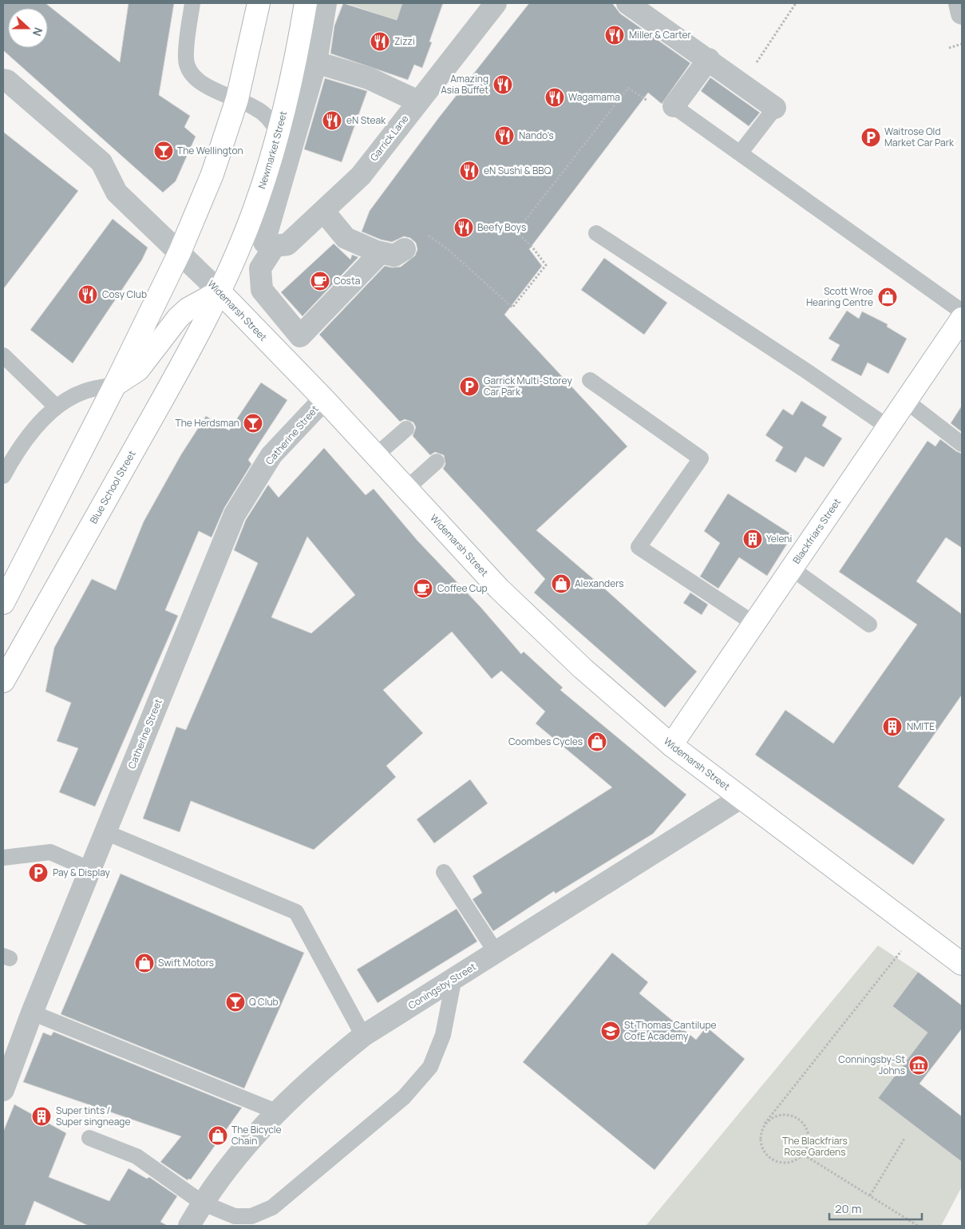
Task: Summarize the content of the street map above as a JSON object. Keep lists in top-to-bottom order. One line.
{"streets":{"main road":["Newmarket Street","Widemarsh Street","Blue School Street","Blackfriars Street"],"street":["Garrick Lane","Catherine Street","Coningsby Street"]},"crossings":[["Newmarket Street","Widemarsh Street"],["Newmarket Street","Blue School Street"],["Widemarsh Street","Catherine Street"],["Widemarsh Street","Blue School Street"],["Widemarsh Street","Blackfriars Street"],["Widemarsh Street","Coningsby Street"]],"parks":["The Blackfriars Rose Gardens"],"places":{"restaurant":["Miller & Carter","Zizzi","Amazing Asia Buffet","Wagamama","eN Steak","Nando's","eN Sushi & BBQ","Beefy Boys","Cosy Club"],"parking":["Waitrose Old Market Car Park","Garrick Multi-Storey Car Park","Pay & Display"],"bar":["The Wellington","The Herdsman","Q Club"],"cafe":["Costa","Coffee Cup"],"shop":["Scott Wroe Hearing Centre","Alexanders","Coombes Cycles","Swift Motors","The Bicycle Chain"],"building":["Yeleni","NMITE","Super tints / Super singneage"],"school or university":["St Thomas Cantilupe CofE Academy"],"museum":["Conningsby-St Johns"]},"scale_bar":"20 m","north":"right"}
